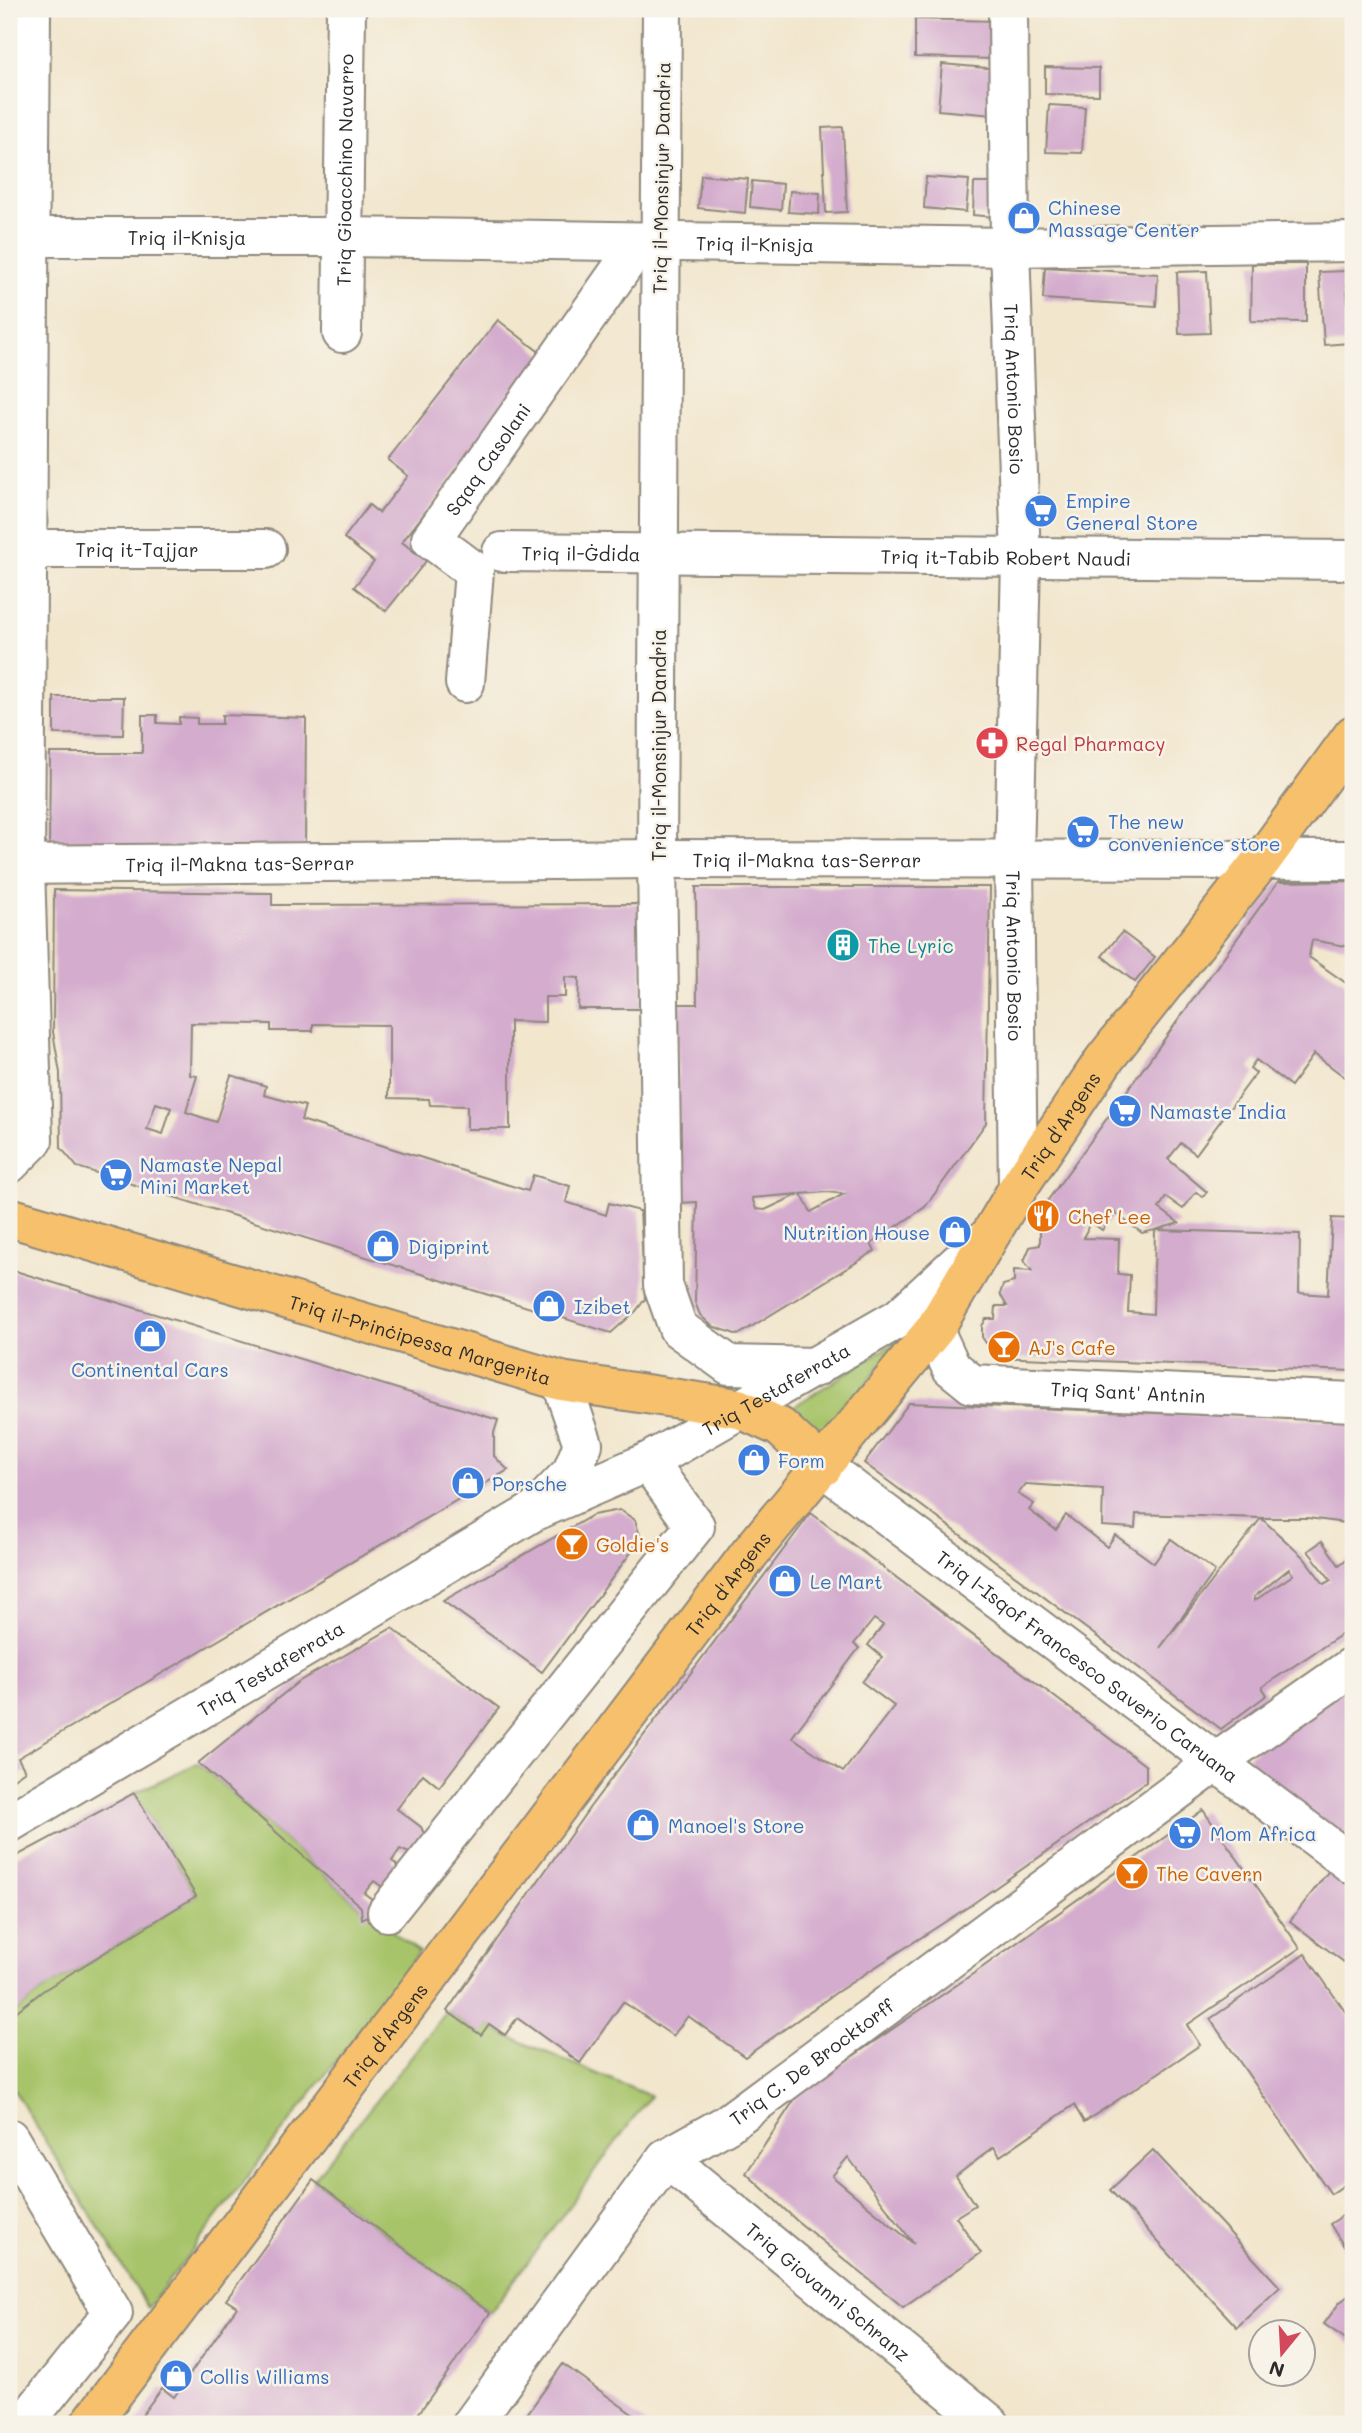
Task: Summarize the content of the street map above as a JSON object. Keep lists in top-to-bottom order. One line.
{"streets":{"main road":["Triq d'Argens","Triq il-Prinċipessa Margerita"],"street":["Triq Gioacchino Navarro","Triq il-Monsinjur Dandria","Triq il-Knisja","Triq Antonio Bosio","Sqaq Casolani","Triq it-Tajjar","Triq il-Ġdida","Triq it-Tabib Robert Naudi","Triq il-Makna tas-Serrar","Triq Testaferrata","Triq Sant' Antnin","Triq l-Isqof Francesco Saverio Caruana","Triq C. De Brocktorff","Triq Giovanni Schranz"]},"crossings":[["Triq Gioacchino Navarro","Triq il-Knisja"],["Triq il-Monsinjur Dandria","Triq il-Knisja"],["Triq il-Monsinjur Dandria","Sqaq Casolani"],["Triq il-Monsinjur Dandria","Triq il-Ġdida"],["Triq il-Monsinjur Dandria","Triq it-Tabib Robert Naudi"],["Triq il-Monsinjur Dandria","Triq il-Makna tas-Serrar"],["Triq il-Monsinjur Dandria","Triq Testaferrata"],["Triq il-Knisja","Triq Antonio Bosio"],["Triq il-Knisja","Sqaq Casolani"],["Triq Antonio Bosio","Triq it-Tabib Robert Naudi"],["Triq Antonio Bosio","Triq il-Makna tas-Serrar"],["Triq Antonio Bosio","Triq d'Argens"],["Triq il-Ġdida","Triq it-Tabib Robert Naudi"],["Triq il-Makna tas-Serrar","Triq d'Argens"],["Triq d'Argens","Triq il-Prinċipessa Margerita"],["Triq d'Argens","Triq Testaferrata"],["Triq d'Argens","Triq Sant' Antnin"],["Triq d'Argens","Triq l-Isqof Francesco Saverio Caruana"],["Triq il-Prinċipessa Margerita","Triq Testaferrata"],["Triq il-Prinċipessa Margerita","Triq l-Isqof Francesco Saverio Caruana"],["Triq l-Isqof Francesco Saverio Caruana","Triq C. De Brocktorff"],["Triq C. De Brocktorff","Triq Giovanni Schranz"]],"places":{"shop":["Chinese Massage Center","Nutrition House","Digiprint","Izibet","Continental Cars","Form","Porsche","Le Mart","Manoel's Store","Collis Williams"],"supermarket":["Empire General Store","The new convenience store","Namaste India","Namaste Nepal Mini Market","Mom Africa"],"pharmacy":["Regal Pharmacy"],"building":["The Lyric"],"restaurant":["Chef Lee"],"bar":["AJ's Cafe","Goldie's","The Cavern"]},"north":"bottom"}
